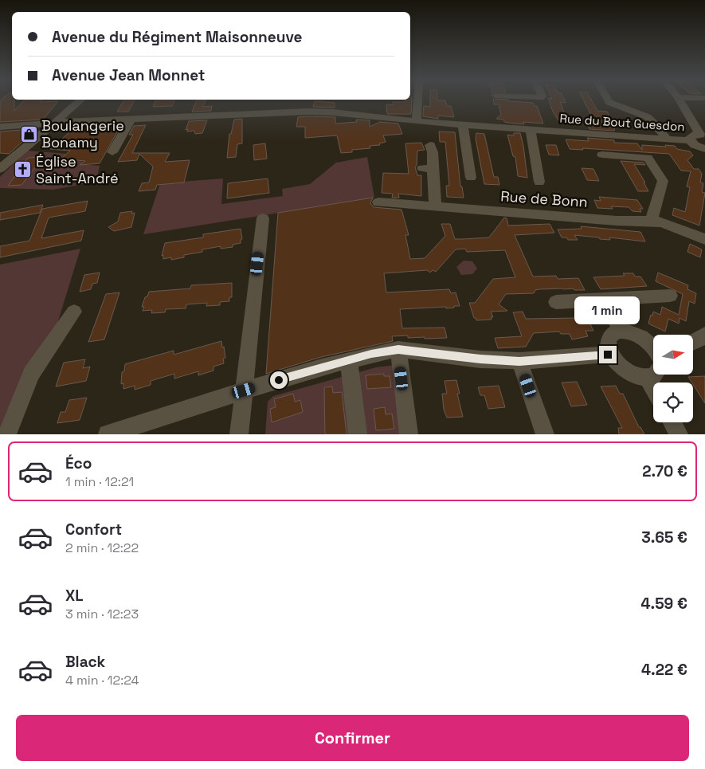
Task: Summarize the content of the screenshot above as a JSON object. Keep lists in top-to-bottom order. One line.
{"streets":{"street":["Rue du Bout Guesdon","Rue de Bonn"]},"places":{"shop":["Boulangerie Bonamy"],"church":["Église Saint-André"]},"north":"right","page":{"banner":["Avenue du Régiment Maisonneuve","Avenue Jean Monnet"],"bubble":"1 min","list":[{"name":"Éco","note":"1 min · 12:21","value":"2.70 €"},{"name":"Confort","note":"2 min · 12:22","value":"3.65 €"},{"name":"XL","note":"3 min · 12:23","value":"4.59 €"},{"name":"Black","note":"4 min · 12:24","value":"4.22 €"}],"buttons":"Confirmer"}}
